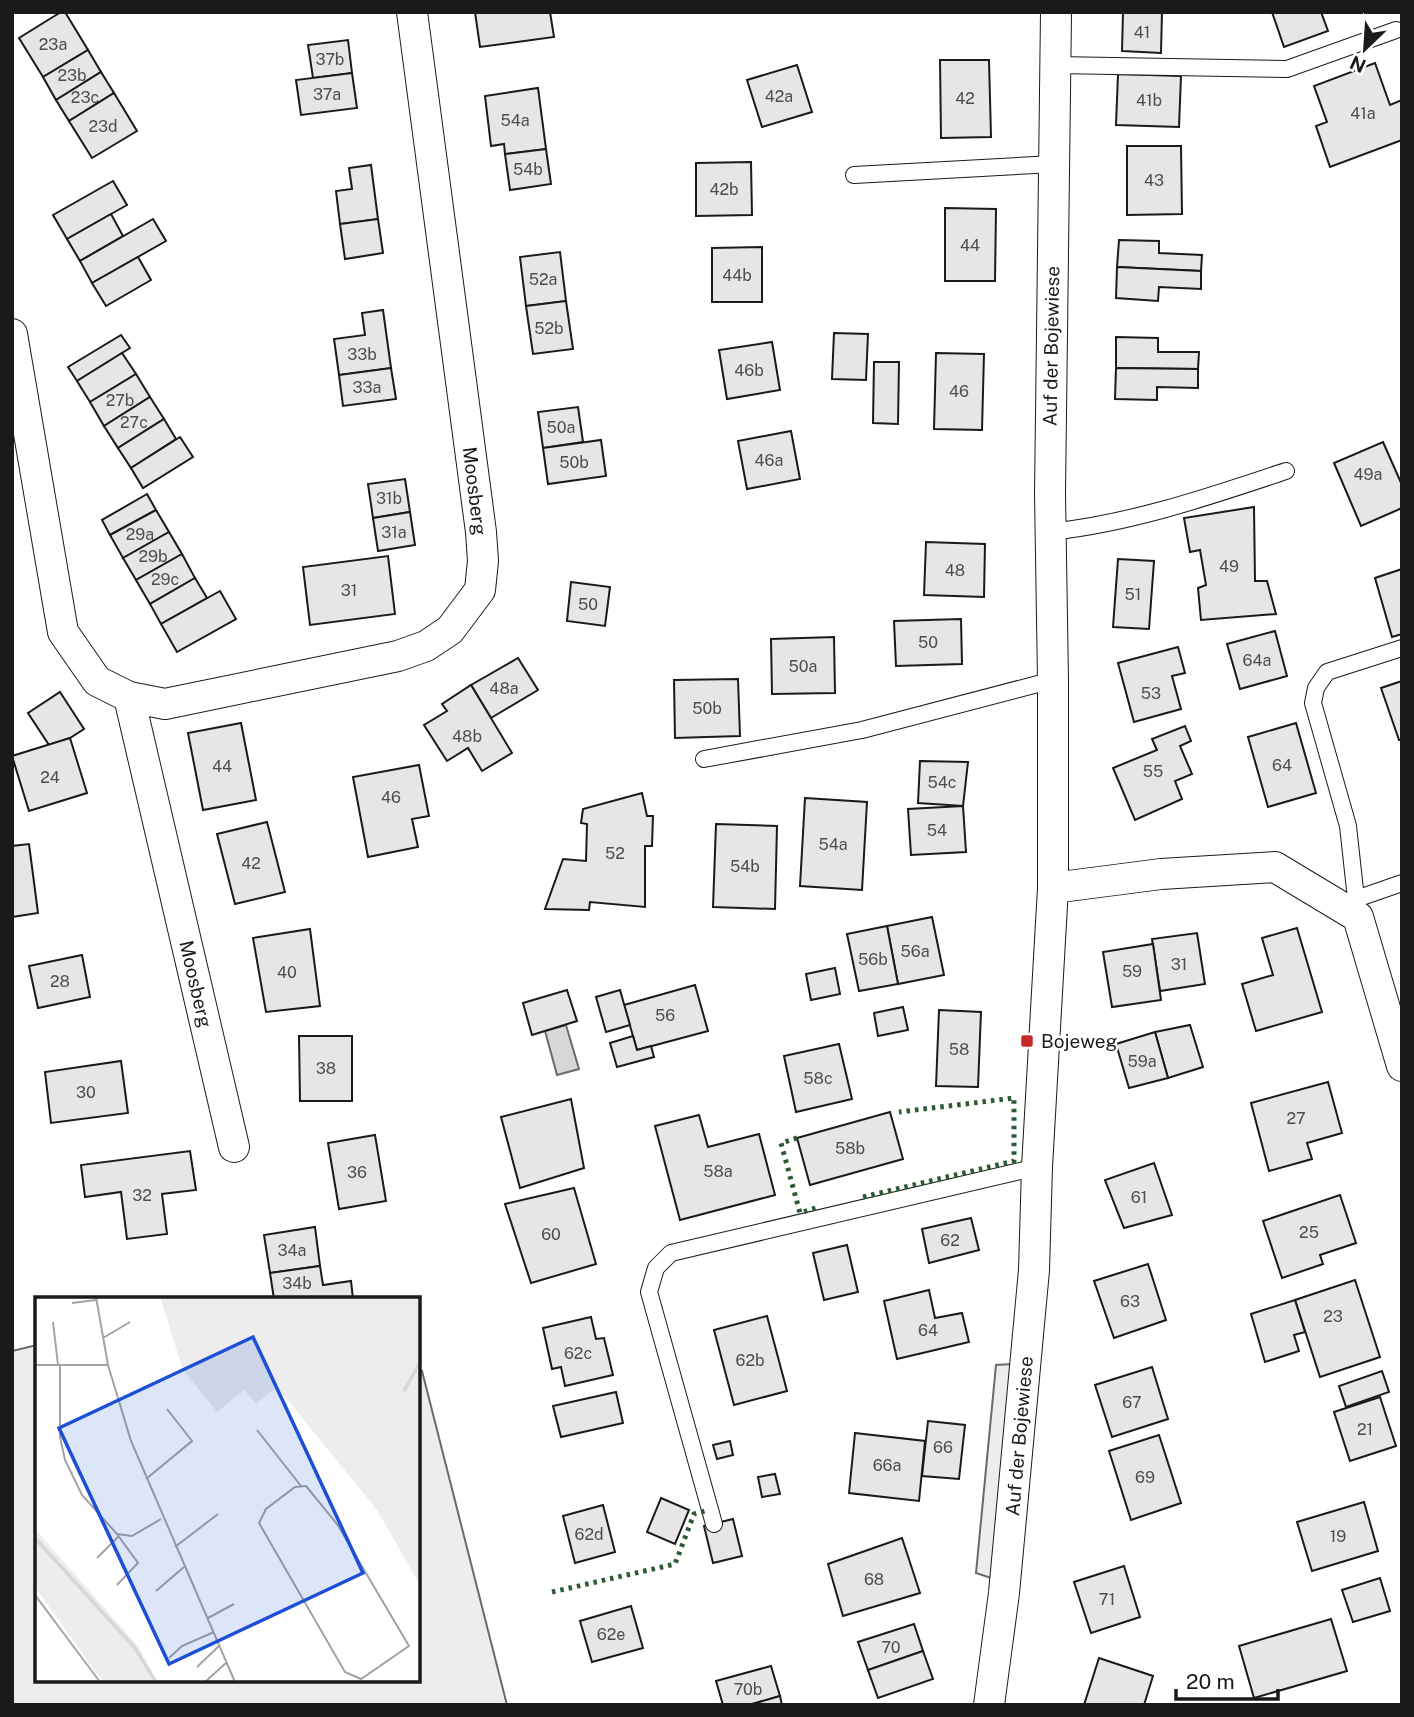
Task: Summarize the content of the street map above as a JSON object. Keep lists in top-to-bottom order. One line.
{"streets":{"street":["Auf der Bojewiese","Moosberg"]},"places":{"transit":["Bojeweg"]},"house_numbers":["41","23a","37b","23b","37a","42a","23c","42","41b","41a","54a","23d","54b","43","42b","44","44b","52a","52b","33b","46b","33a","46","27b","27c","50a","46a","50b","49a","31b","31a","29a","29b","49","48","29c","31","51","50","50","64a","50a","48a","53","50b","48b","64","44","55","24","54c","46","54","54a","52","42","54b","56a","56b","31","59","40","28","56","58","59a","38","58c","30","27","58b","58a","36","32","61","25","60","62","34a","34b","63","23","64","62c","62b","67","21","66","66a","69","62d","19","68","71","62e","70","70b"],"scale_bar":"20 m","north":"bottom left"}
